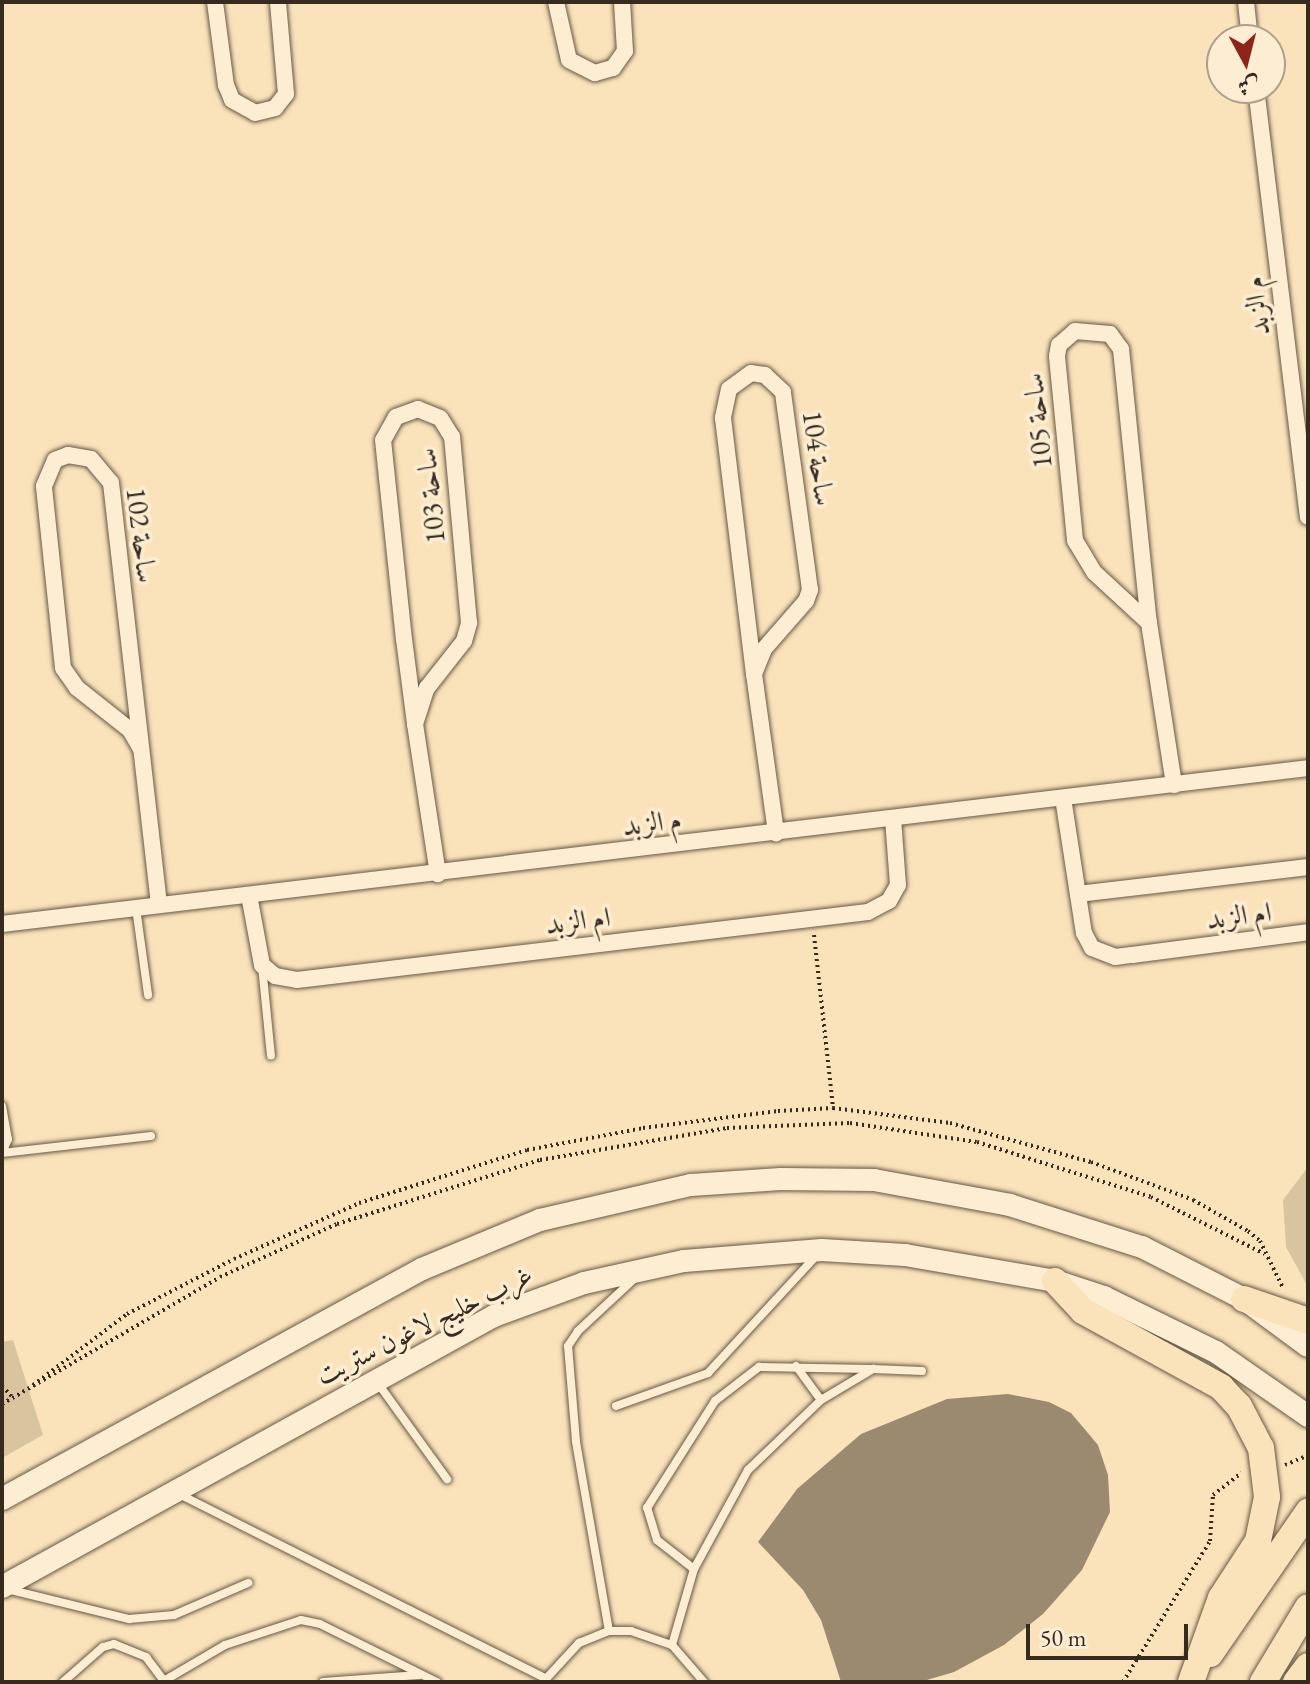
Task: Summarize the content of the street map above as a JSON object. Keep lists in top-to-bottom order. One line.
{"streets":{"street":["م الزبد","ساحة 105","ساحة 104","ساحة 103","ساحة 102","ام الزبد","غرب خليج لاغون ستريت"]},"crossings":[["م الزبد","ساحة 105"],["م الزبد","ساحة 104"],["م الزبد","ساحة 103"],["م الزبد","ساحة 102"],["م الزبد","ام الزبد"]],"scale_bar":"50 m","north":"bottom"}
